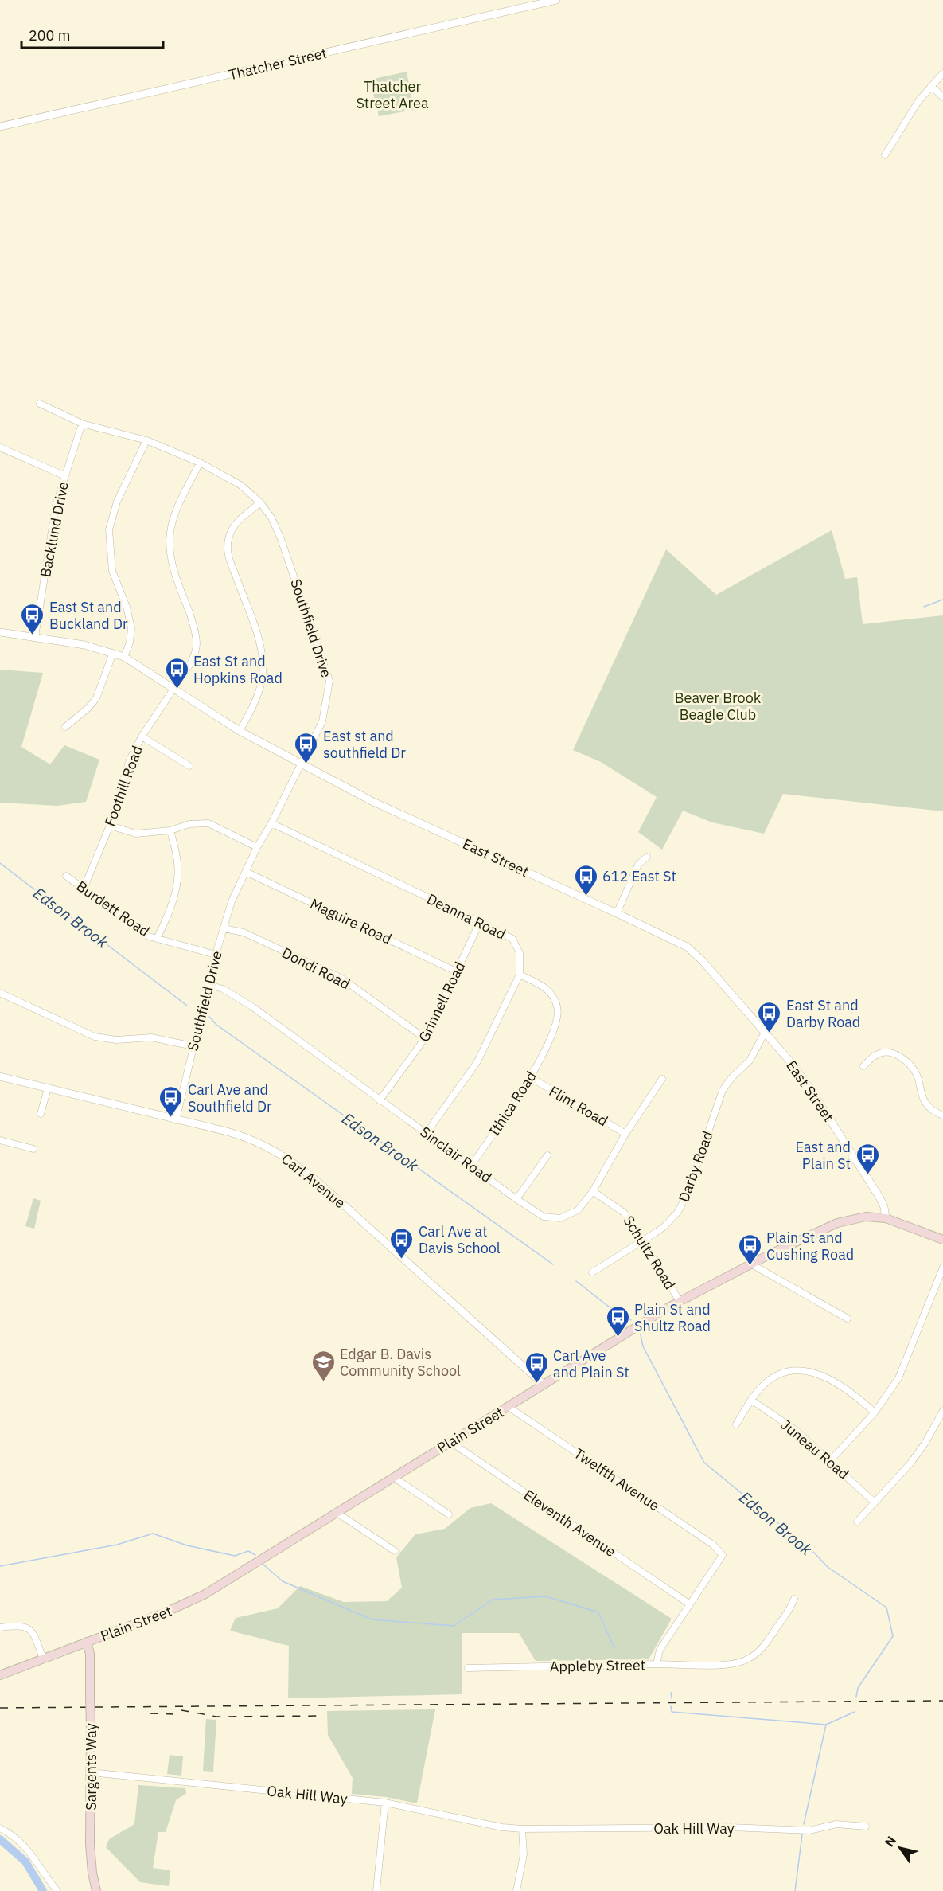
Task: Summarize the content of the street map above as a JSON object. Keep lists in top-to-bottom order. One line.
{"streets":{"main road":["Plain Street","Sargents Way"],"street":["Thatcher Street","Backlund Drive","Southfield Drive","Foothill Road","East Street","Burdett Road","Deanna Road","Maguire Road","Dondi Road","Grinnell Road","Ithica Road","Flint Road","Sinclair Road","Darby Road","Carl Avenue","Schultz Road","Juneau Road","Twelfth Avenue","Eleventh Avenue","Appleby Street","Oak Hill Way"]},"crossings":[["Backlund Drive","Southfield Drive"],["Backlund Drive","East Street"],["Southfield Drive","Foothill Road"],["Southfield Drive","East Street"],["Southfield Drive","Burdett Road"],["Southfield Drive","Deanna Road"],["Southfield Drive","Maguire Road"],["Southfield Drive","Dondi Road"],["Southfield Drive","Sinclair Road"],["Southfield Drive","Carl Avenue"],["Foothill Road","East Street"],["Foothill Road","Burdett Road"],["East Street","Darby Road"],["East Street","Plain Street"],["Deanna Road","Grinnell Road"],["Deanna Road","Ithica Road"],["Deanna Road","Sinclair Road"],["Maguire Road","Grinnell Road"],["Dondi Road","Grinnell Road"],["Grinnell Road","Sinclair Road"],["Ithica Road","Flint Road"],["Ithica Road","Sinclair Road"],["Flint Road","Sinclair Road"],["Sinclair Road","Schultz Road"],["Darby Road","Schultz Road"],["Carl Avenue","Plain Street"],["Schultz Road","Plain Street"],["Plain Street","Twelfth Avenue"],["Plain Street","Eleventh Avenue"],["Plain Street","Sargents Way"],["Twelfth Avenue","Appleby Street"],["Eleventh Avenue","Appleby Street"],["Sargents Way","Oak Hill Way"]],"water":["Edson Brook"],"parks":["Thatcher Street Area","Beaver Brook Beagle Club"],"places":{"bus stop":["East St and Buckland Dr","East St and Hopkins Road","East st and southfield Dr","612 East St","East St and Darby Road","Carl Ave and Southfield Dr","East and Plain St","Carl Ave at Davis School","Plain St and Cushing Road","Plain St and Shultz Road","Carl Ave and Plain St"],"school or university":["Edgar B. Davis Community School"]},"scale_bar":"200 m","north":"top left"}
